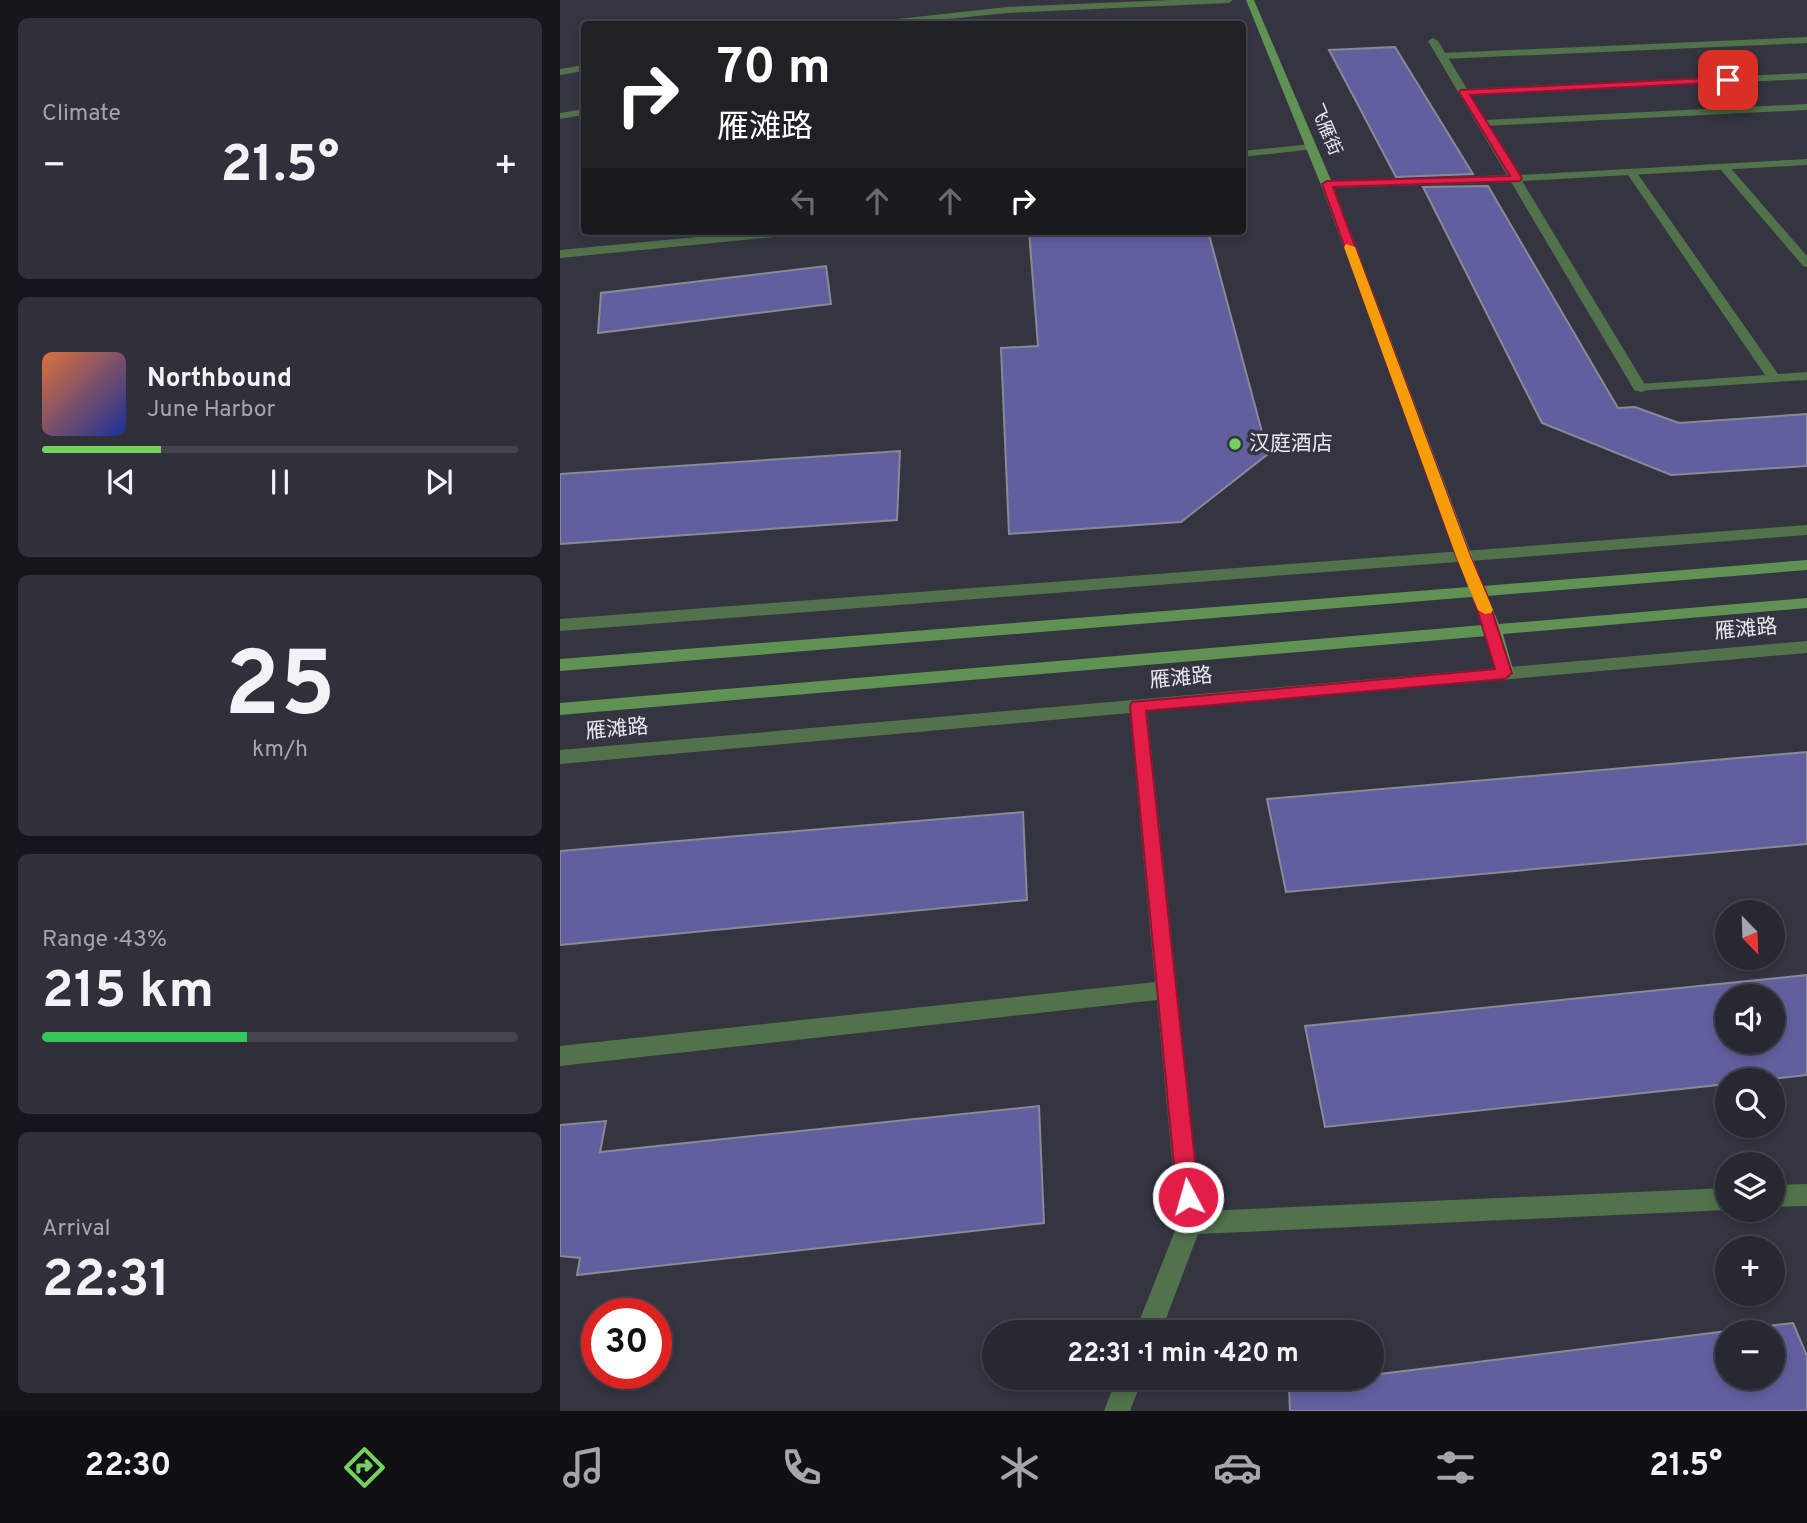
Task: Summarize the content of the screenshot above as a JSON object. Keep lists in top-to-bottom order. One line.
{"streets":{"main road":["飞雁街","雁滩路"]},"crossings":[["飞雁街","雁滩路"]],"places":["汉庭酒店"],"north":"bottom right","page":{"tile":["Climate",["25","km/h"],["Range · 43%","215 km"],["Arrival","22:31"]],"turn":["70 m","雁滩路"],"heat":["−","21.5°","+"],"song":["Northbound","June Harbor"],"map_buttons":["+","−"],"limit":"30","trip":"22:31 · 1 min · 420 m","tabs":["22:30","21.5°"]}}
